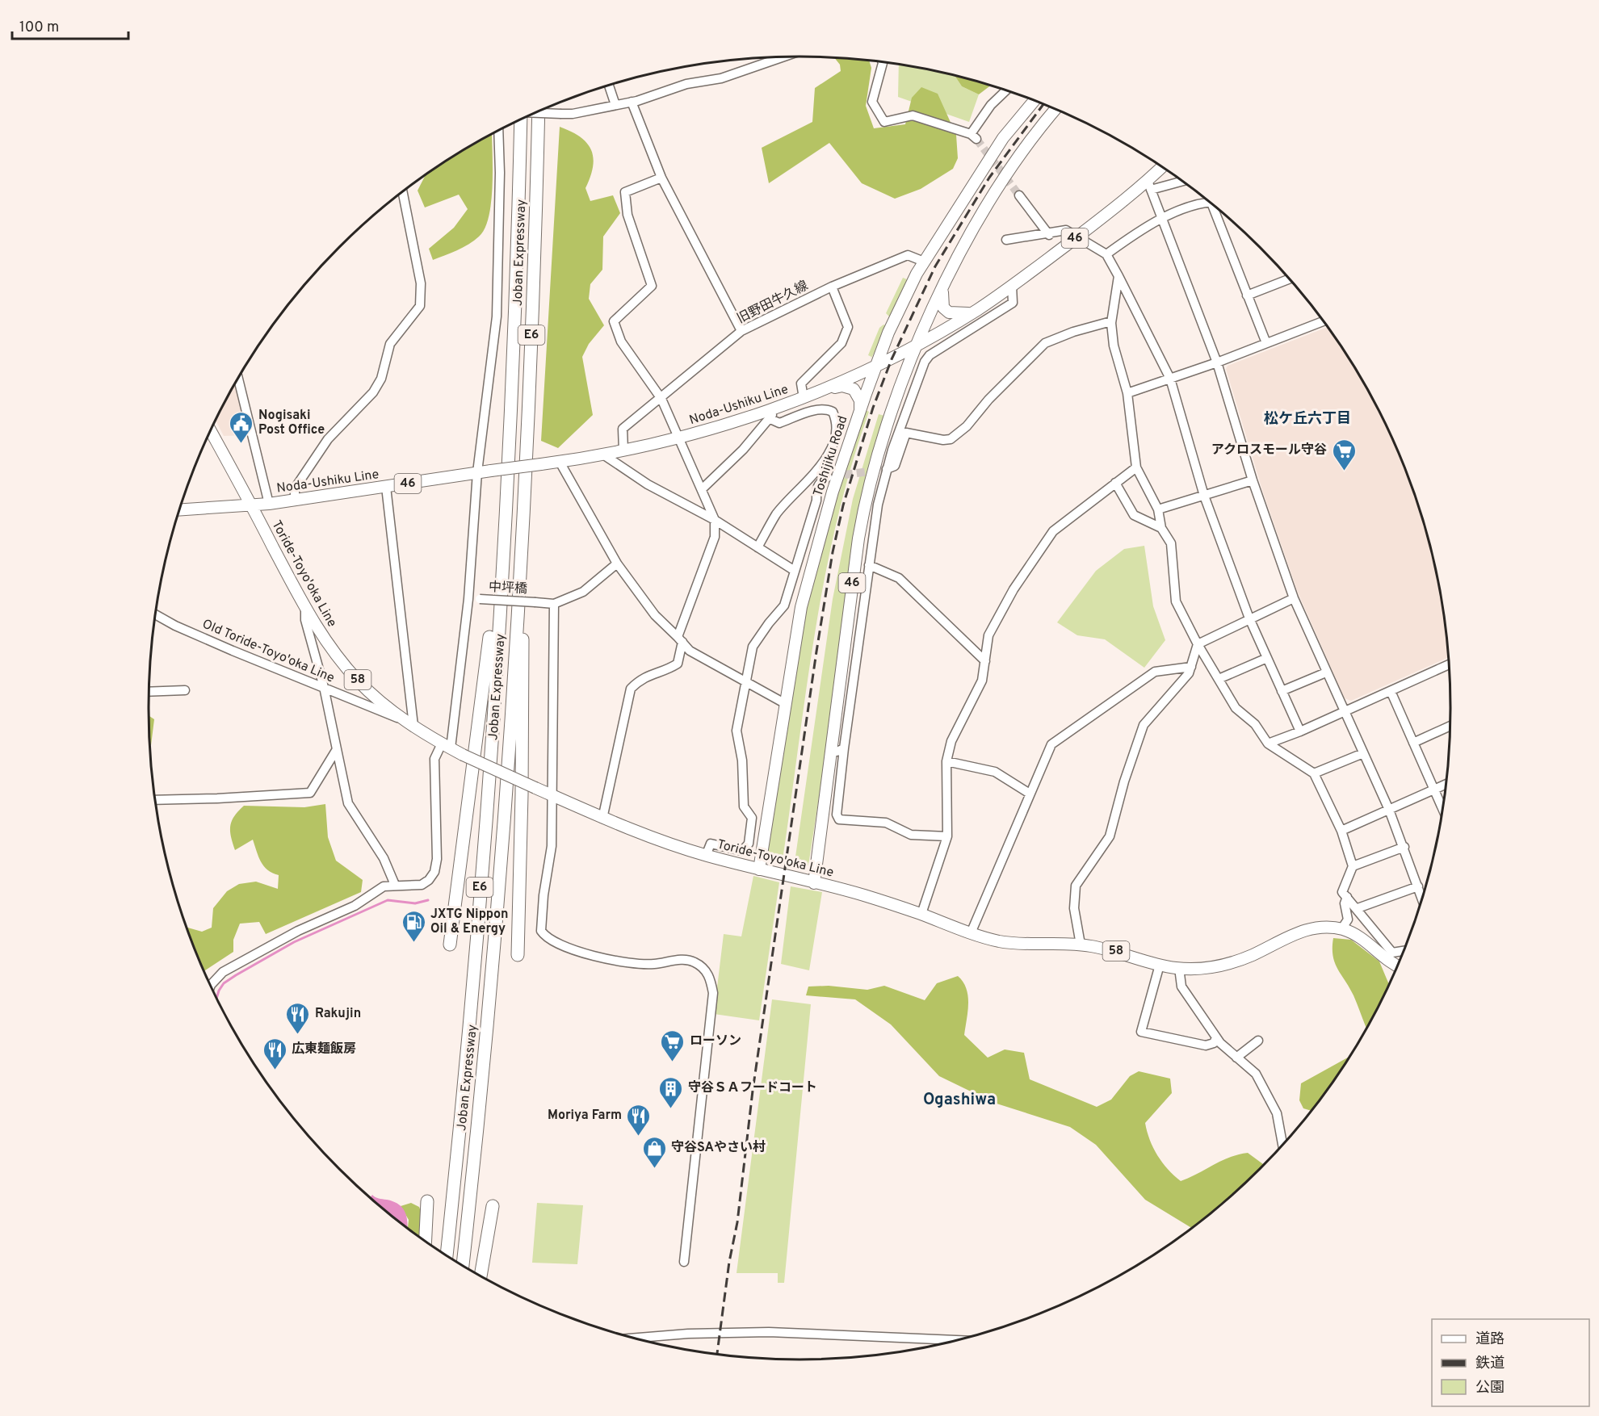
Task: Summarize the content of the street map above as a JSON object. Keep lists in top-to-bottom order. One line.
{"streets":{"highway":["Joban Expressway","E6"],"main road":["46","Noda-Ushiku Line","Toshijiku Road","Toride-Toyo'oka Line","58"],"street":["旧野田牛久線","中坪橋","Old Toride-Toyo'oka Line"]},"crossings":[["46","Noda-Ushiku Line"],["46","Toride-Toyo'oka Line"],["旧野田牛久線","Noda-Ushiku Line"],["旧野田牛久線","Toshijiku Road"],["Noda-Ushiku Line","Toshijiku Road"],["Noda-Ushiku Line","Toride-Toyo'oka Line"],["Toshijiku Road","Toride-Toyo'oka Line"],["Toride-Toyo'oka Line","Old Toride-Toyo'oka Line"]],"districts":["松ケ丘六丁目","Ogashiwa"],"places":{"public building":["Nogisaki Post Office"],"supermarket":["アクロスモール守谷","ローソン"],"fuel station":["JXTG Nippon Oil & Energy"],"restaurant":["Rakujin","広東麺飯房","Moriya Farm"],"building":["守谷ＳＡフードコート"],"shop":["守谷SAやさい村"]},"legend":["道路","鉄道","公園"],"scale_bar":"100 m"}
